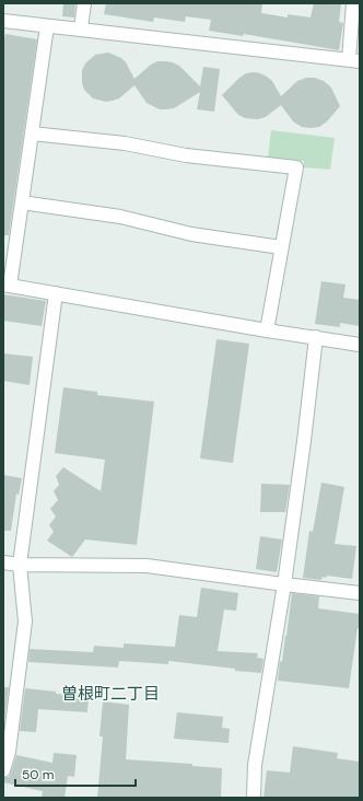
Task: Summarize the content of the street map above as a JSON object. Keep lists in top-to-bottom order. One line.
{"districts":["曽根町二丁目"],"scale_bar":"50 m"}
